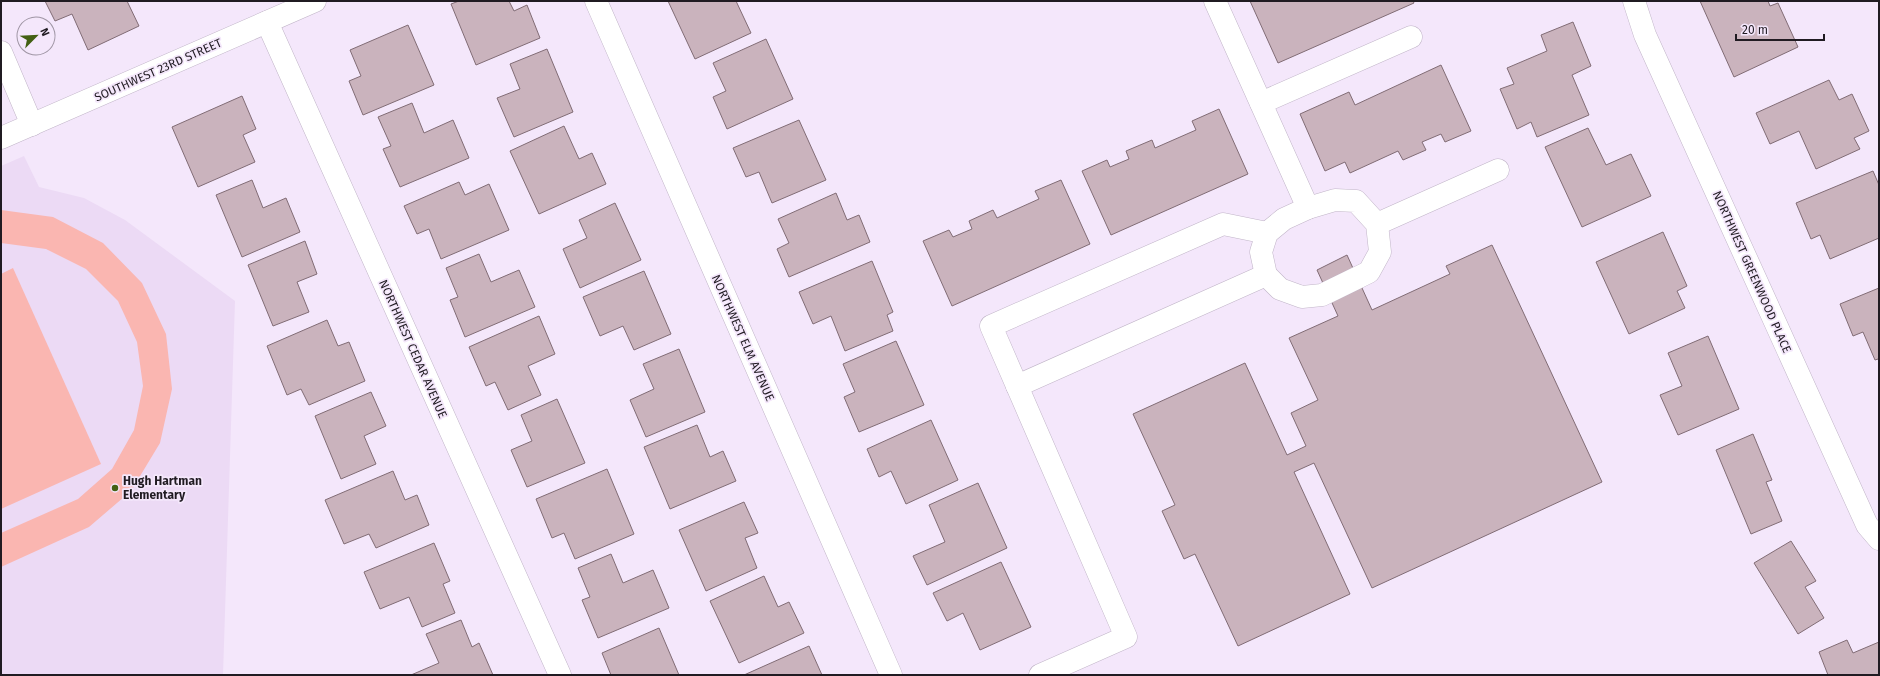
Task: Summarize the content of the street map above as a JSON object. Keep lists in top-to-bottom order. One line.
{"streets":{"street":["SOUTHWEST 23RD STREET","NORTHWEST GREENWOOD PLACE","NORTHWEST ELM AVENUE","NORTHWEST CEDAR AVENUE"]},"crossings":[["SOUTHWEST 23RD STREET","NORTHWEST CEDAR AVENUE"]],"places":["Hugh Hartman Elementary"],"scale_bar":"20 m","north":"top right"}
